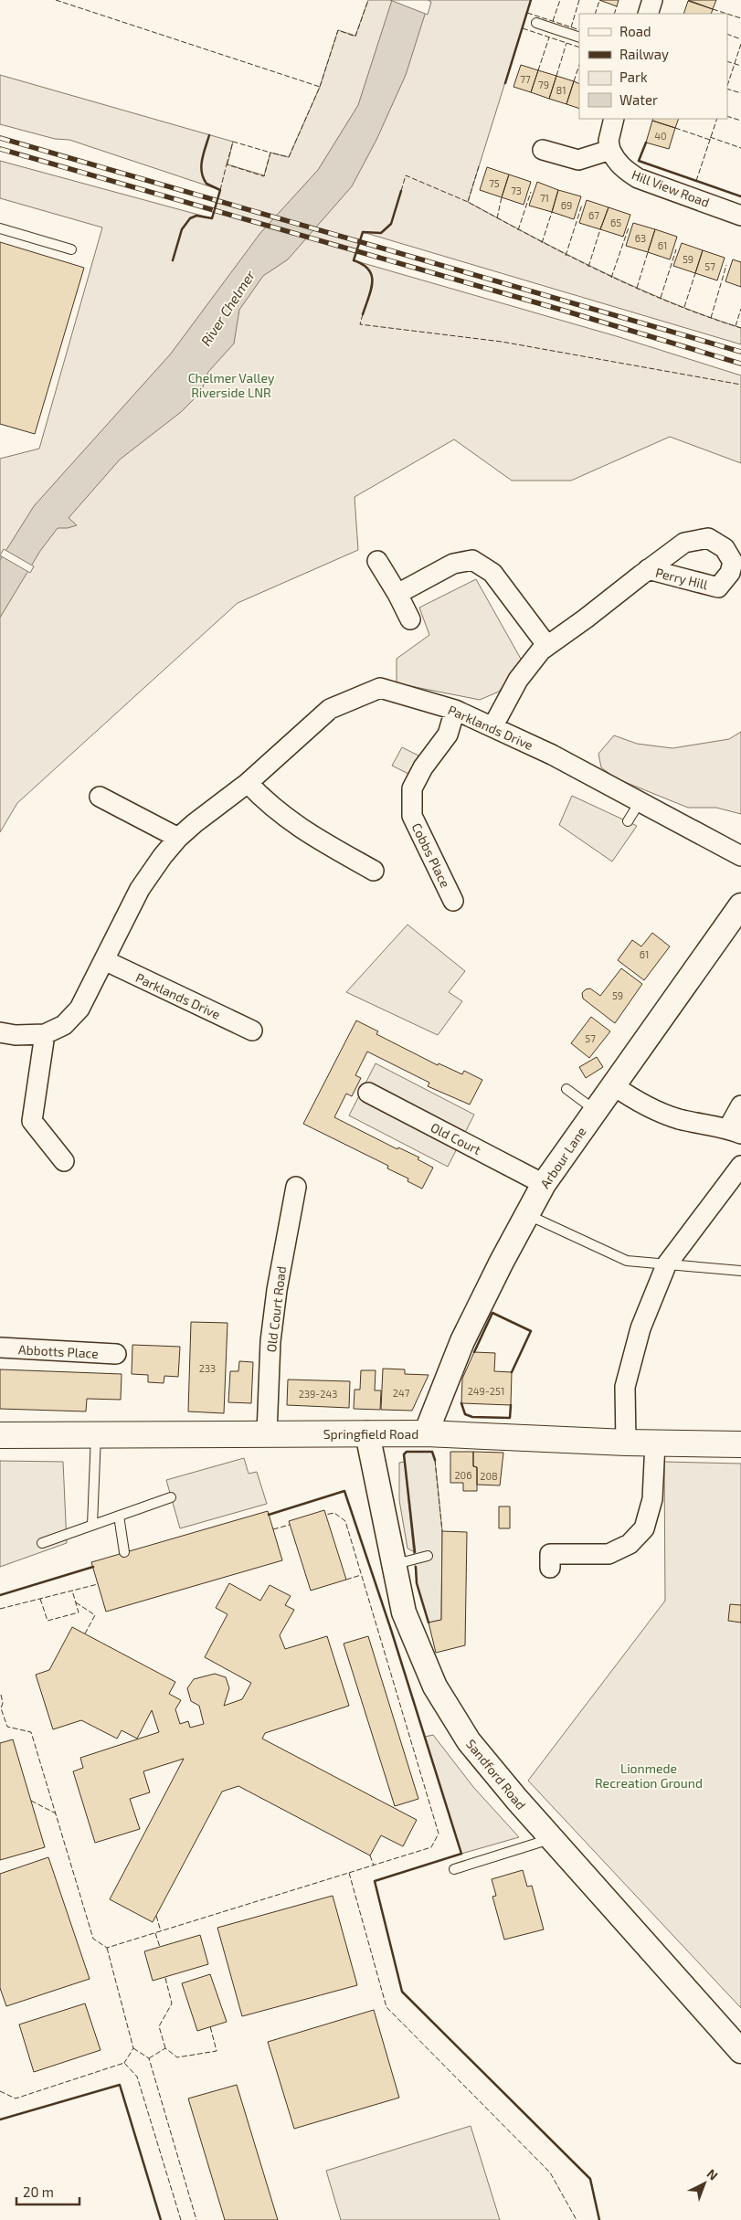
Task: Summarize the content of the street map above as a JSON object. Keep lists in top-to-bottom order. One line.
{"streets":{"main road":["Springfield Road"],"street":["Hill View Road","Perry Hill","Parklands Drive","Cobbs Place","Old Court","Arbour Lane","Old Court Road","Abbotts Place","Sandford Road"]},"crossings":[["Perry Hill","Parklands Drive"],["Parklands Drive","Cobbs Place"],["Old Court","Arbour Lane"],["Arbour Lane","Springfield Road"],["Old Court Road","Springfield Road"],["Springfield Road","Sandford Road"]],"water":["River Chelmer"],"parks":["Chelmer Valley Riverside LNR","Lionmede Recreation Ground"],"house_numbers":["77","79","81","40","75","73","71","69","67","65","63","61","59","57","61","59","57","233","249-251","247","239-243","206","208"],"legend":["Road","Railway","Park","Water"],"scale_bar":"20 m","north":"top right"}
